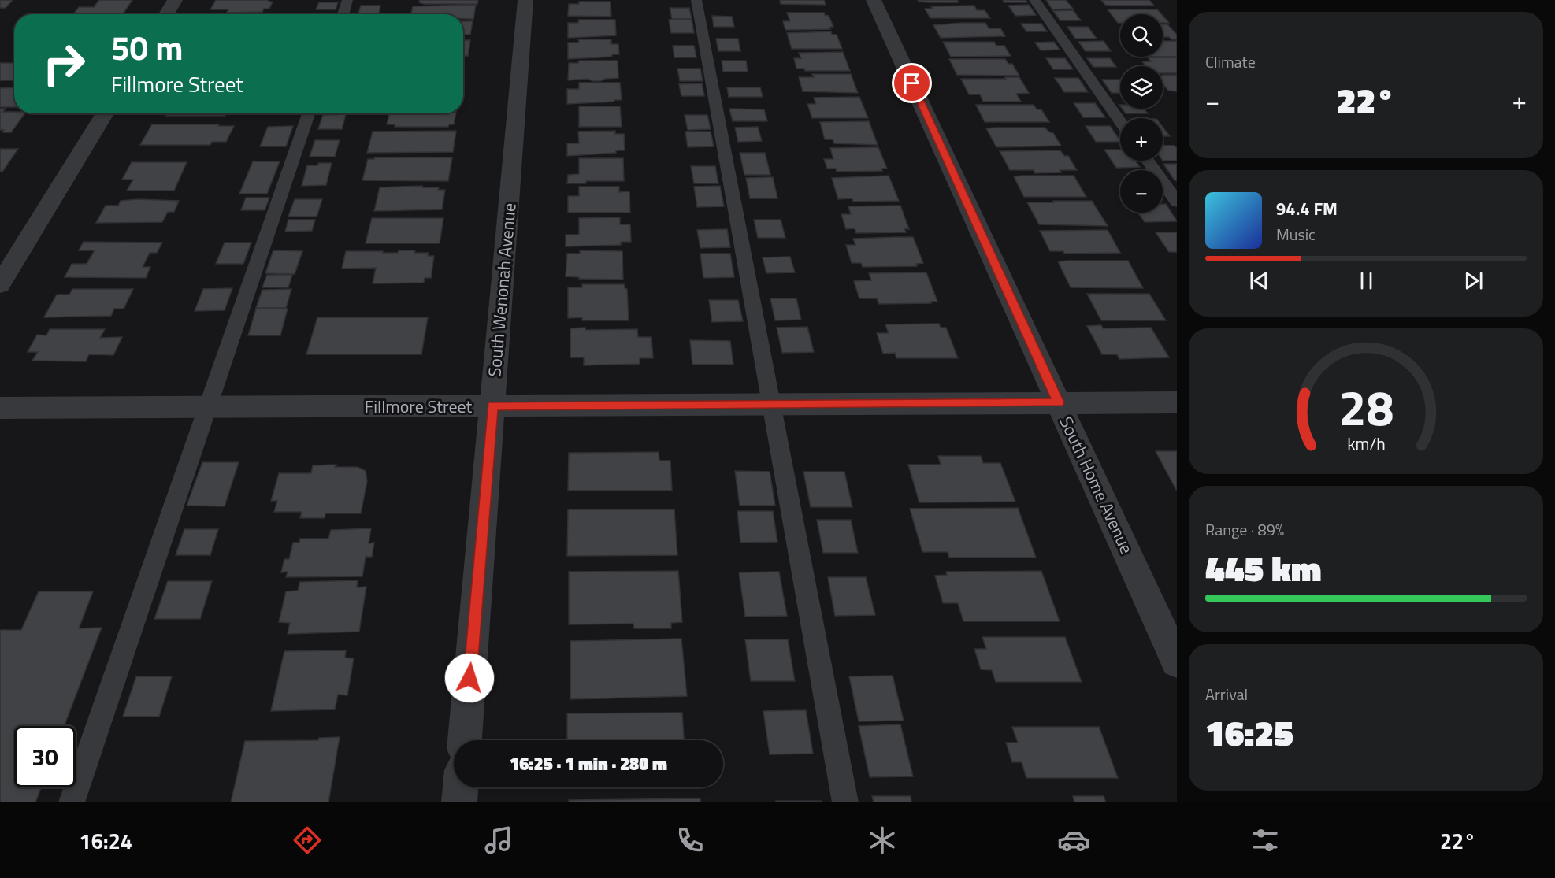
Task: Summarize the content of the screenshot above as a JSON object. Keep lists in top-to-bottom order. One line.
{"streets":{"street":["South Wenonah Avenue","Fillmore Street","South Home Avenue"]},"crossings":[["South Wenonah Avenue","Fillmore Street"],["Fillmore Street","South Home Avenue"]],"page":{"tile":["Climate",["Range · 89%","445 km"],["Arrival","16:25"]],"map_buttons":["+","−"],"turn":["50 m","Fillmore Street"],"heat":["−","22°","+"],"song":["94.4 FM","Music"],"limit":"30","trip":"16:25 · 1 min · 280 m","tabs":["16:24","22°"],"gauge":["28","km/h"]}}
